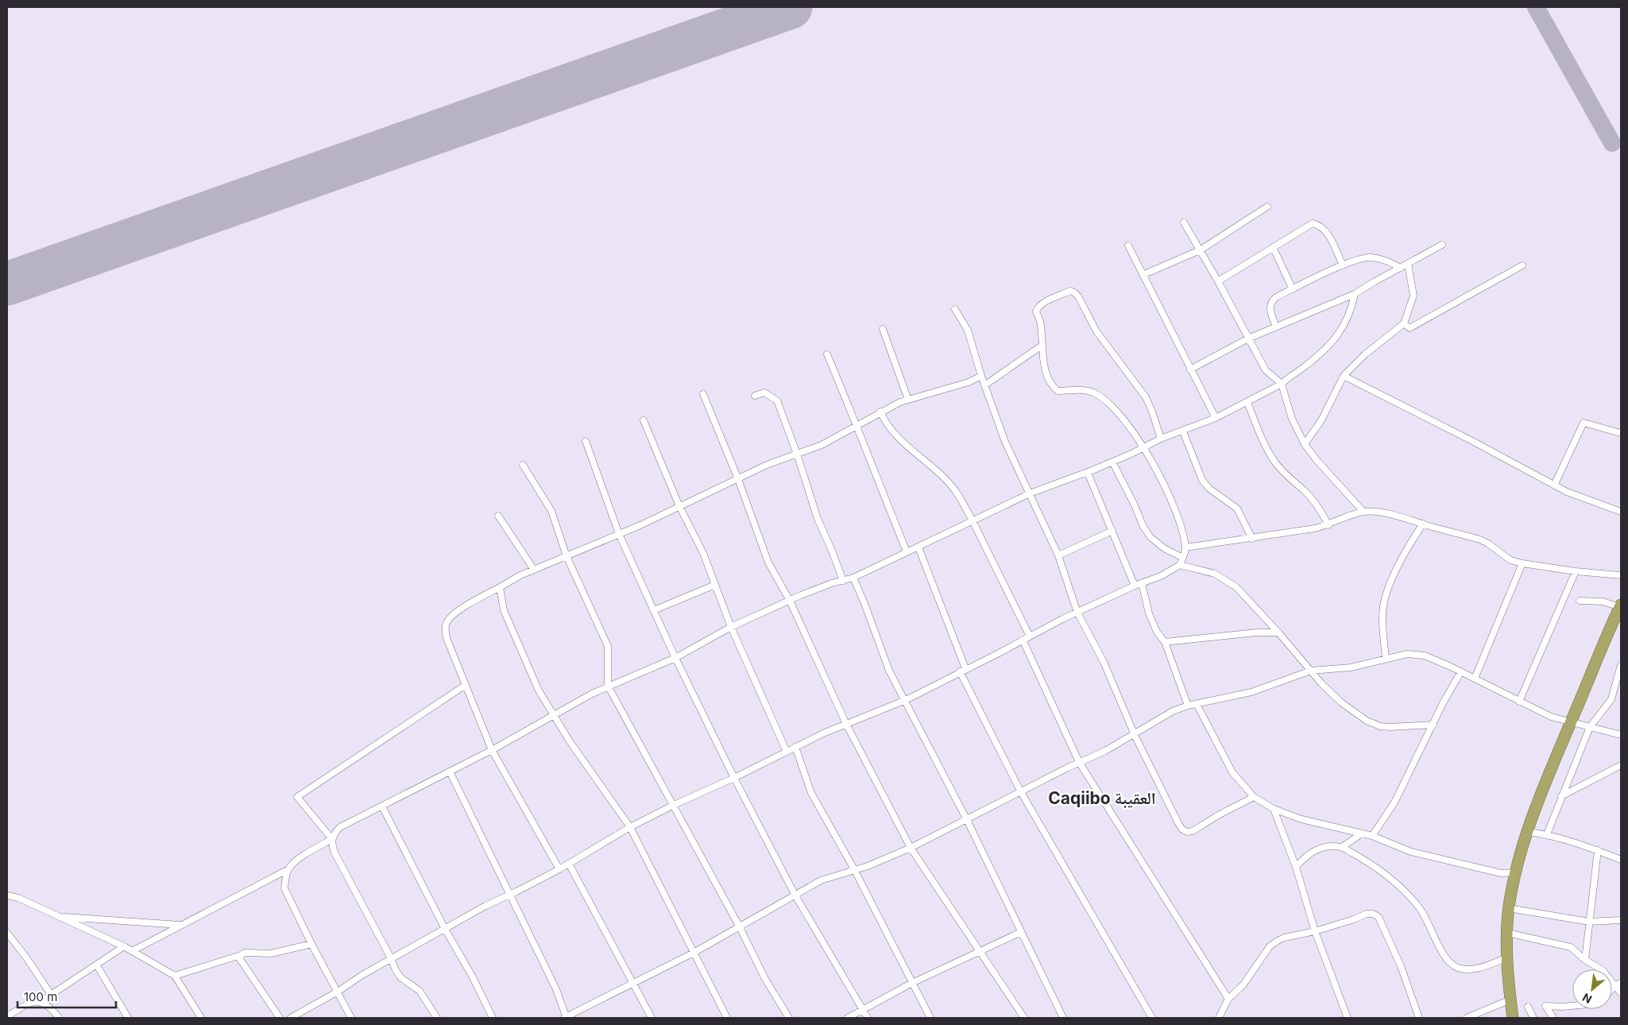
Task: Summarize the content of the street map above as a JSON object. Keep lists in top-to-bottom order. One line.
{"districts":["Caqiibo العقيبة"],"scale_bar":"100 m","north":"bottom left"}
